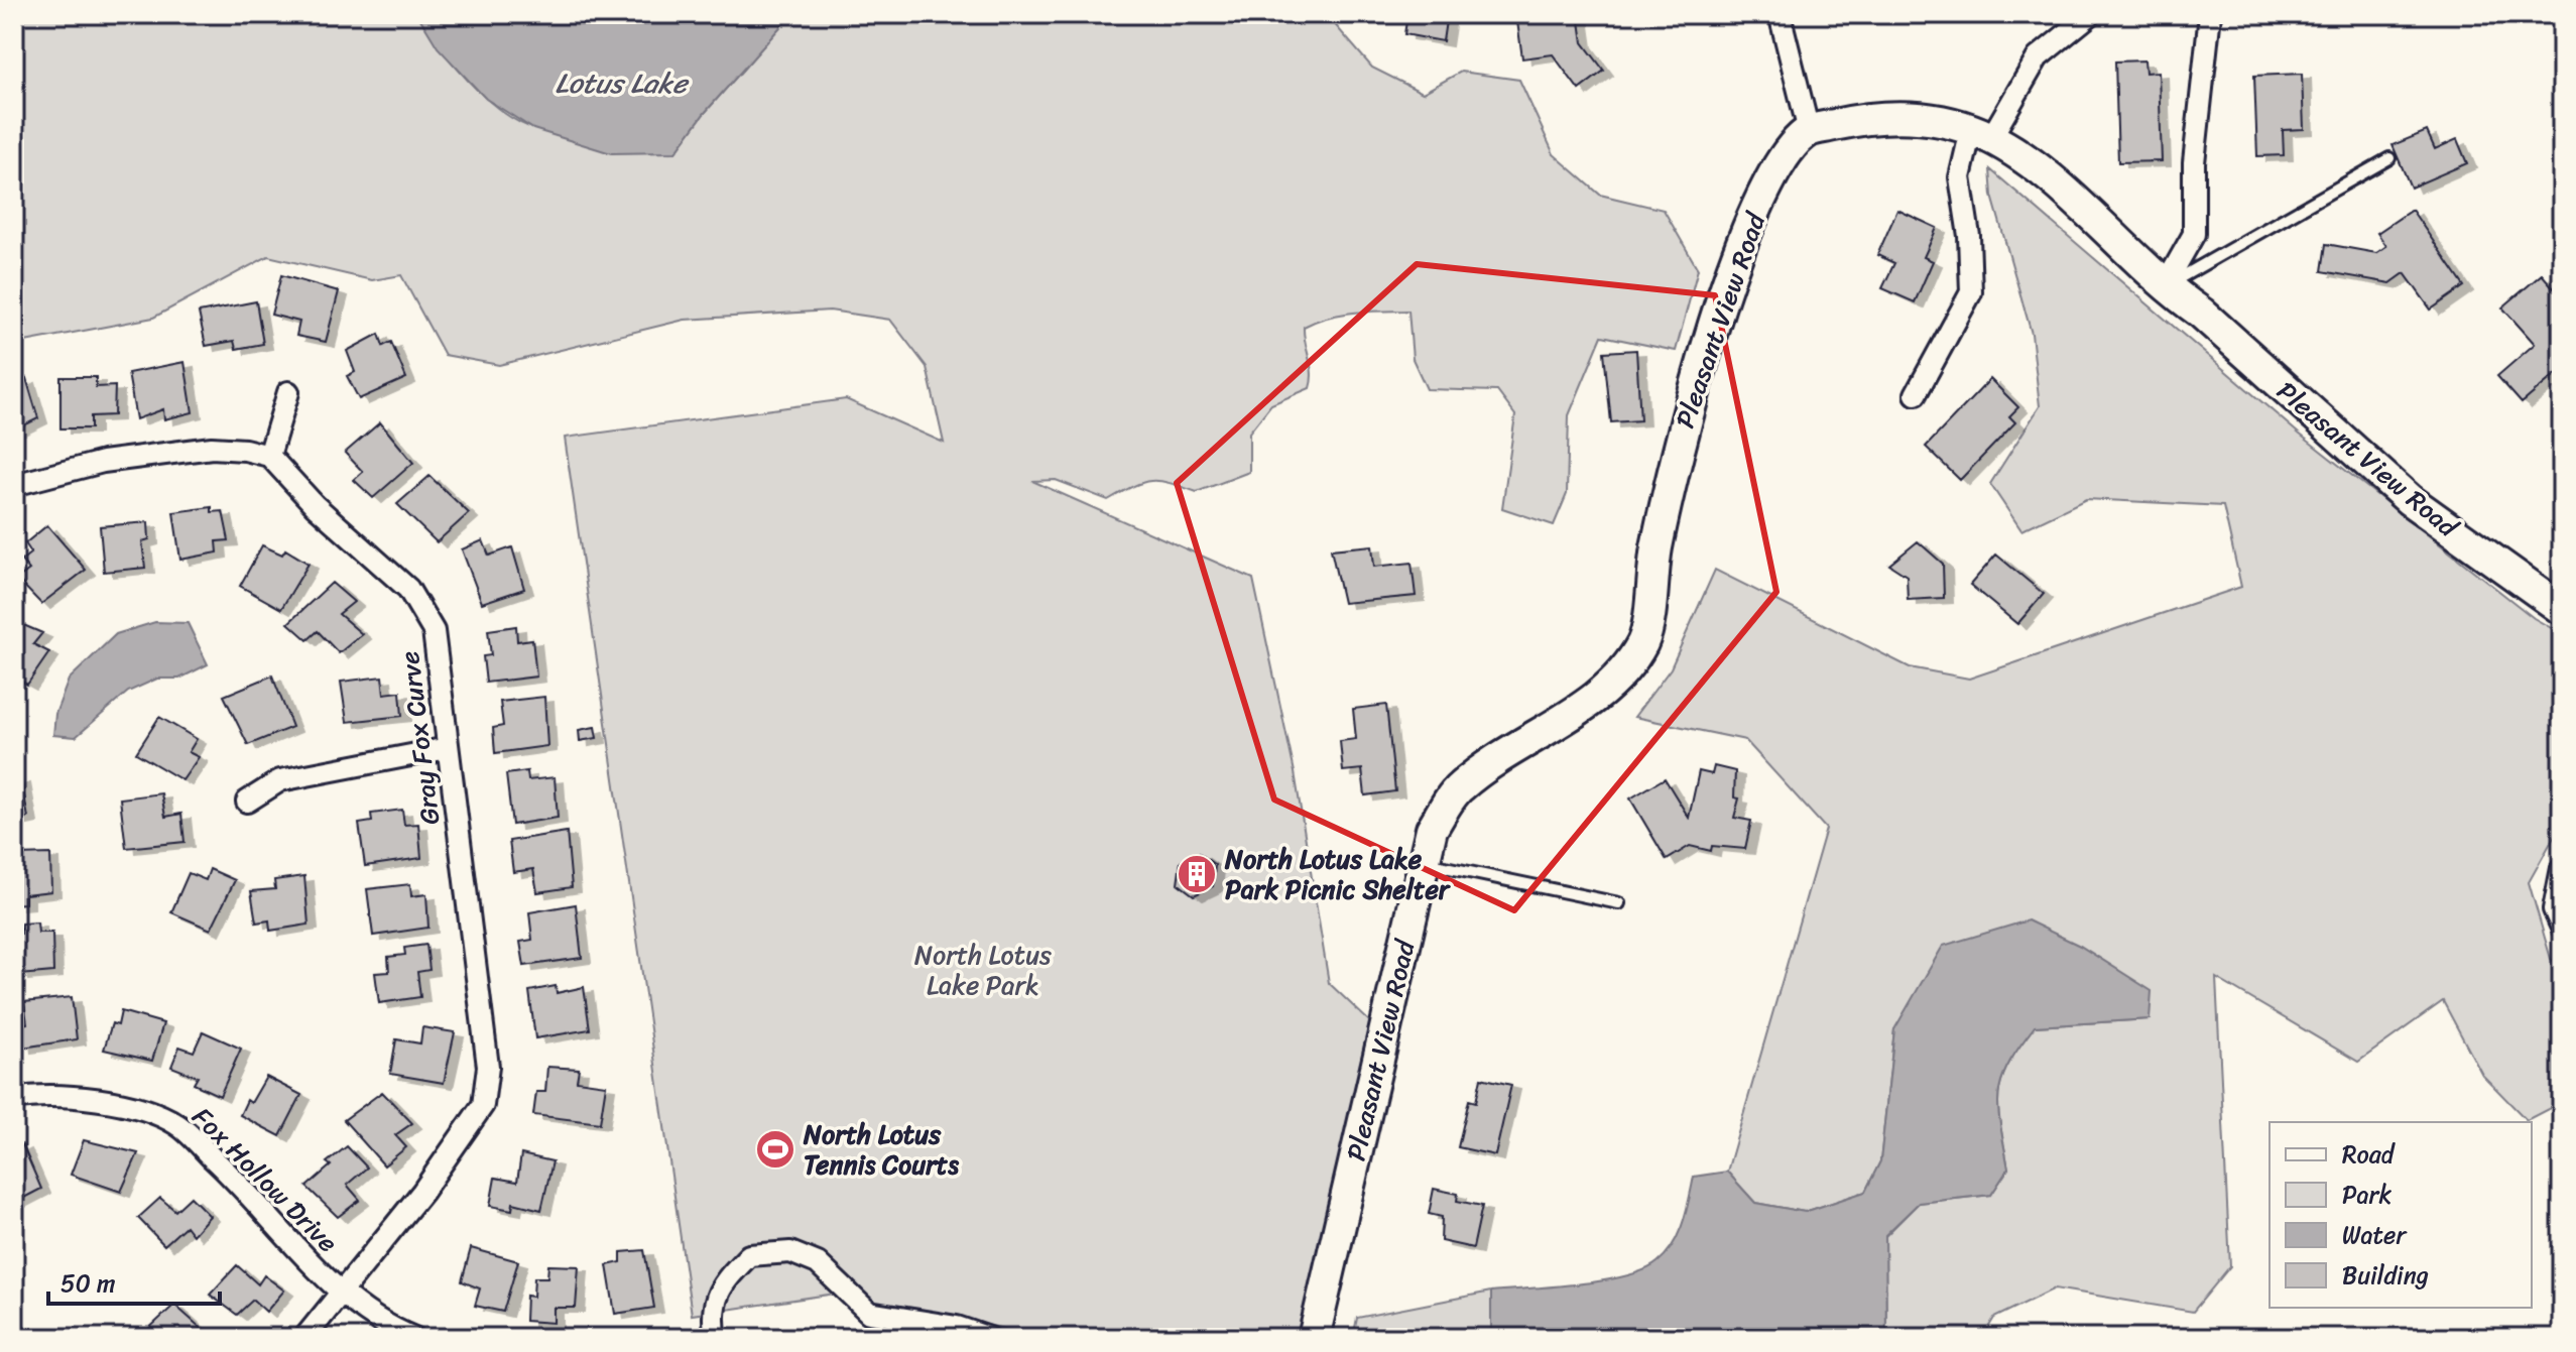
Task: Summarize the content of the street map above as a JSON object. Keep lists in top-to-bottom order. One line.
{"streets":{"street":["Pleasant View Road","Gray Fox Curve","Fox Hollow Drive"]},"crossings":[["Gray Fox Curve","Fox Hollow Drive"]],"water":["Lotus Lake"],"parks":["North Lotus Lake Park"],"places":{"building":["North Lotus Lake Park Picnic Shelter"],"sports":["North Lotus Tennis Courts"]},"legend":["Road","Park","Water","Building"],"scale_bar":"50 m"}
